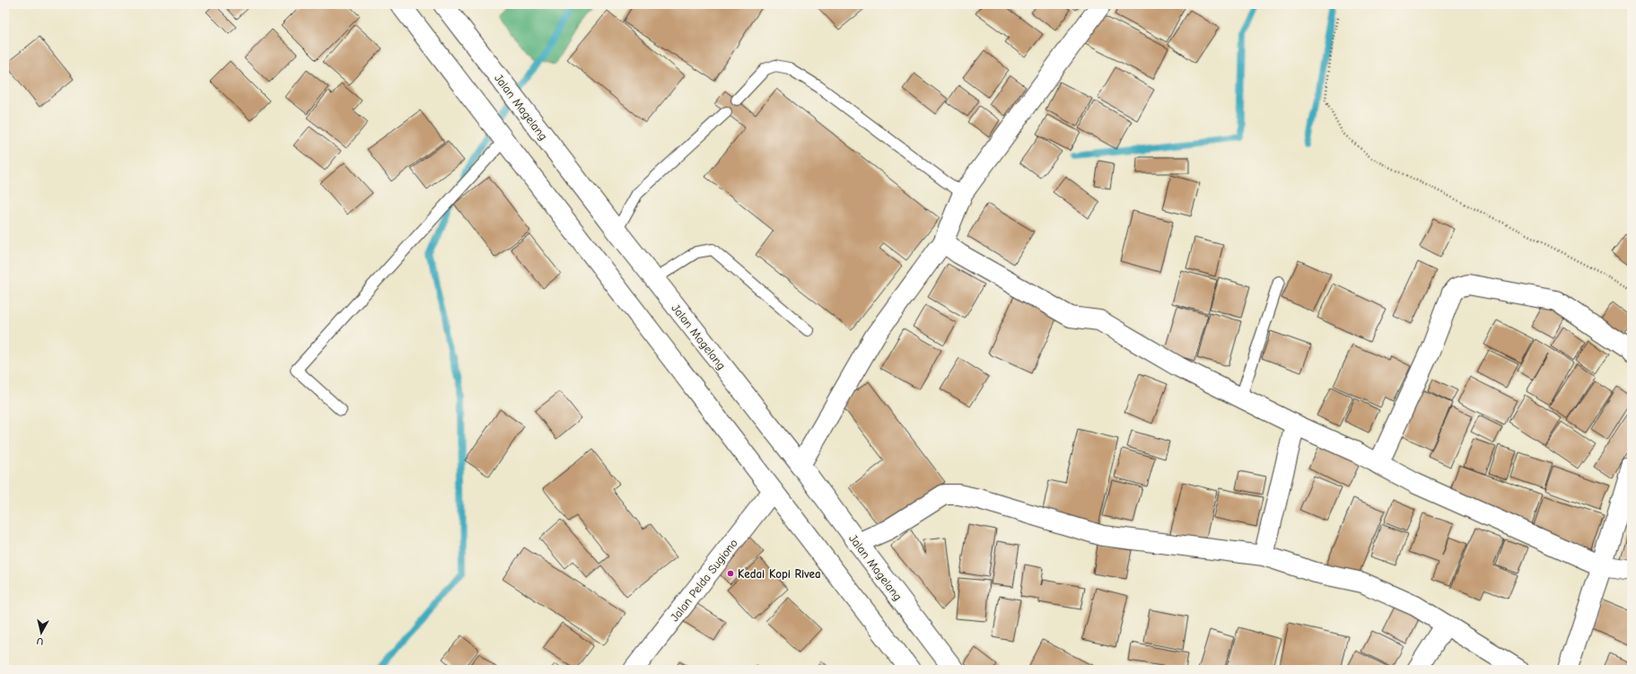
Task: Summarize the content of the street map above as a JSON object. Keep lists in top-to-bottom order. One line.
{"streets":{"main road":["Jalan Magelang","Jalan Pelda Sugiono"]},"places":["Kedai Kopi Rivea"],"north":"bottom"}
